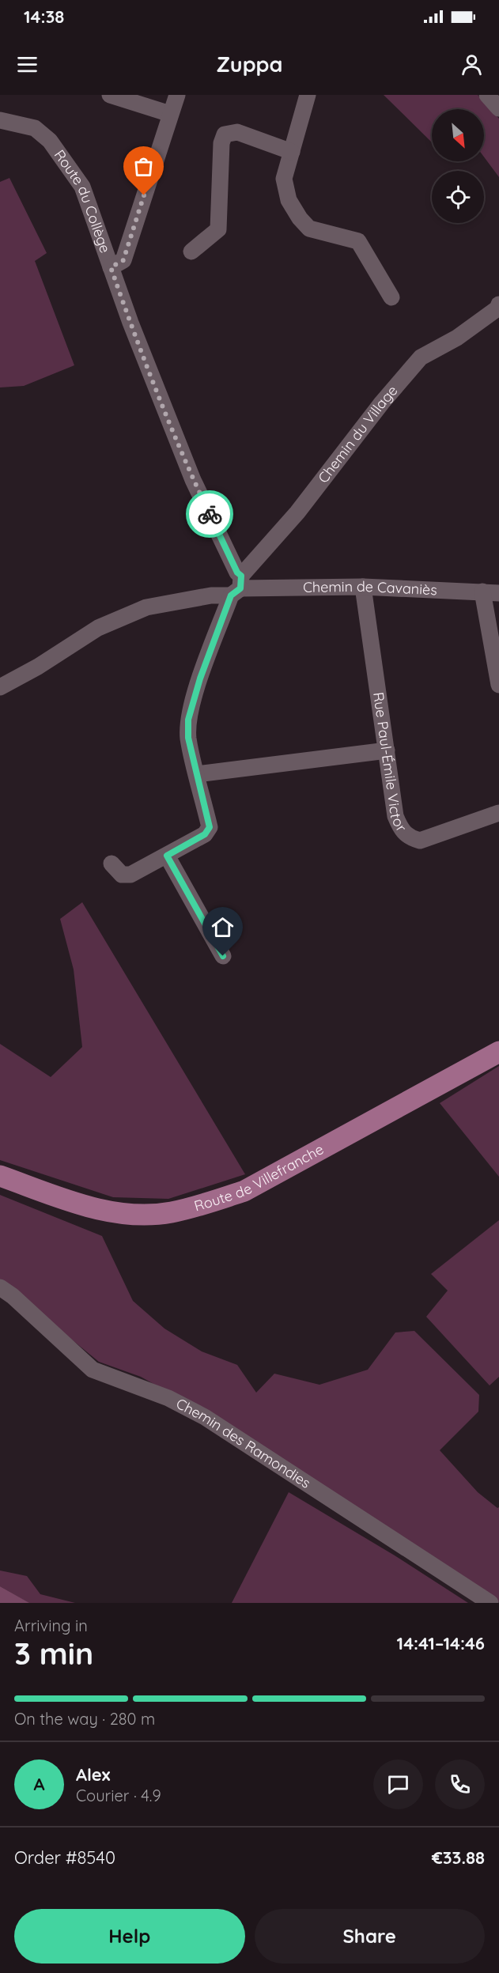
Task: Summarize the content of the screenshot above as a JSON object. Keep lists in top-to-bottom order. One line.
{"streets":{"main road":["Route de Villefranche"],"street":["Route du Collège","Chemin du Village","Chemin de Cavaniès","Rue Paul-Émile Victor","Chemin des Ramondies"]},"crossings":[["Route du Collège","Chemin du Village"],["Route du Collège","Chemin de Cavaniès"],["Chemin du Village","Chemin de Cavaniès"],["Chemin de Cavaniès","Rue Paul-Émile Victor"]],"north":"bottom right","page":{"status":"14:38","header":"Zuppa","heading":["3 min","Arriving in","14:41–14:46"],"panel":["Alex","Courier · 4.9","Order #8540","€33.88"],"bar":"On the way · 280 m","round":"A","buttons":["Help","Share"]}}
